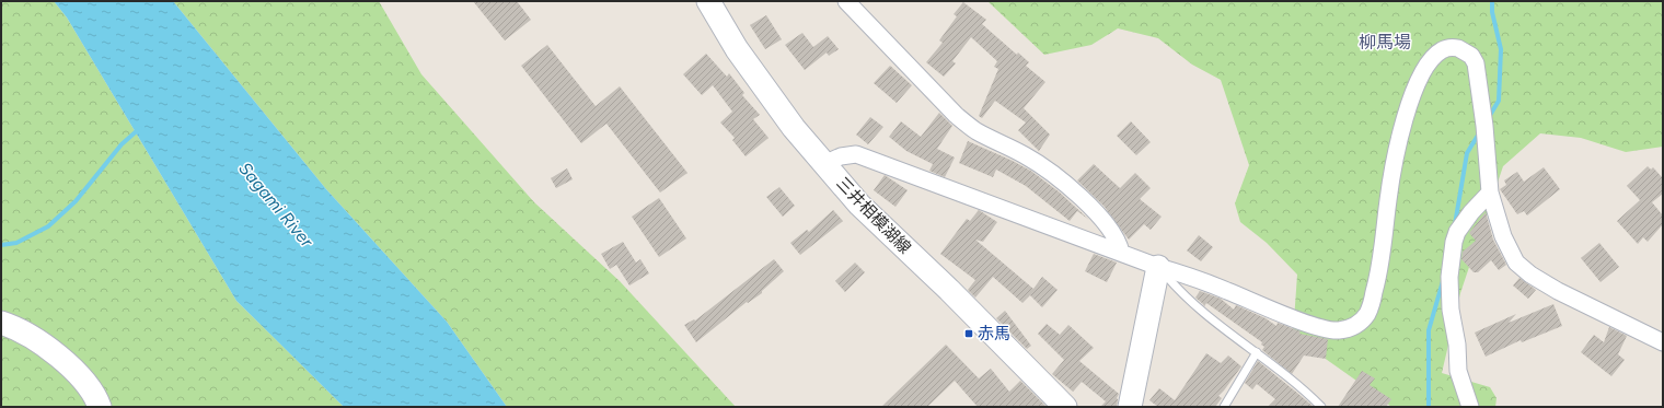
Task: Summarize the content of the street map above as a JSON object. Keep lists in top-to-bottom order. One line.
{"streets":{"main road":["三井相模湖線"]},"districts":["柳馬場"],"water":["Sagami River"],"places":{"transit":["赤馬"]}}
